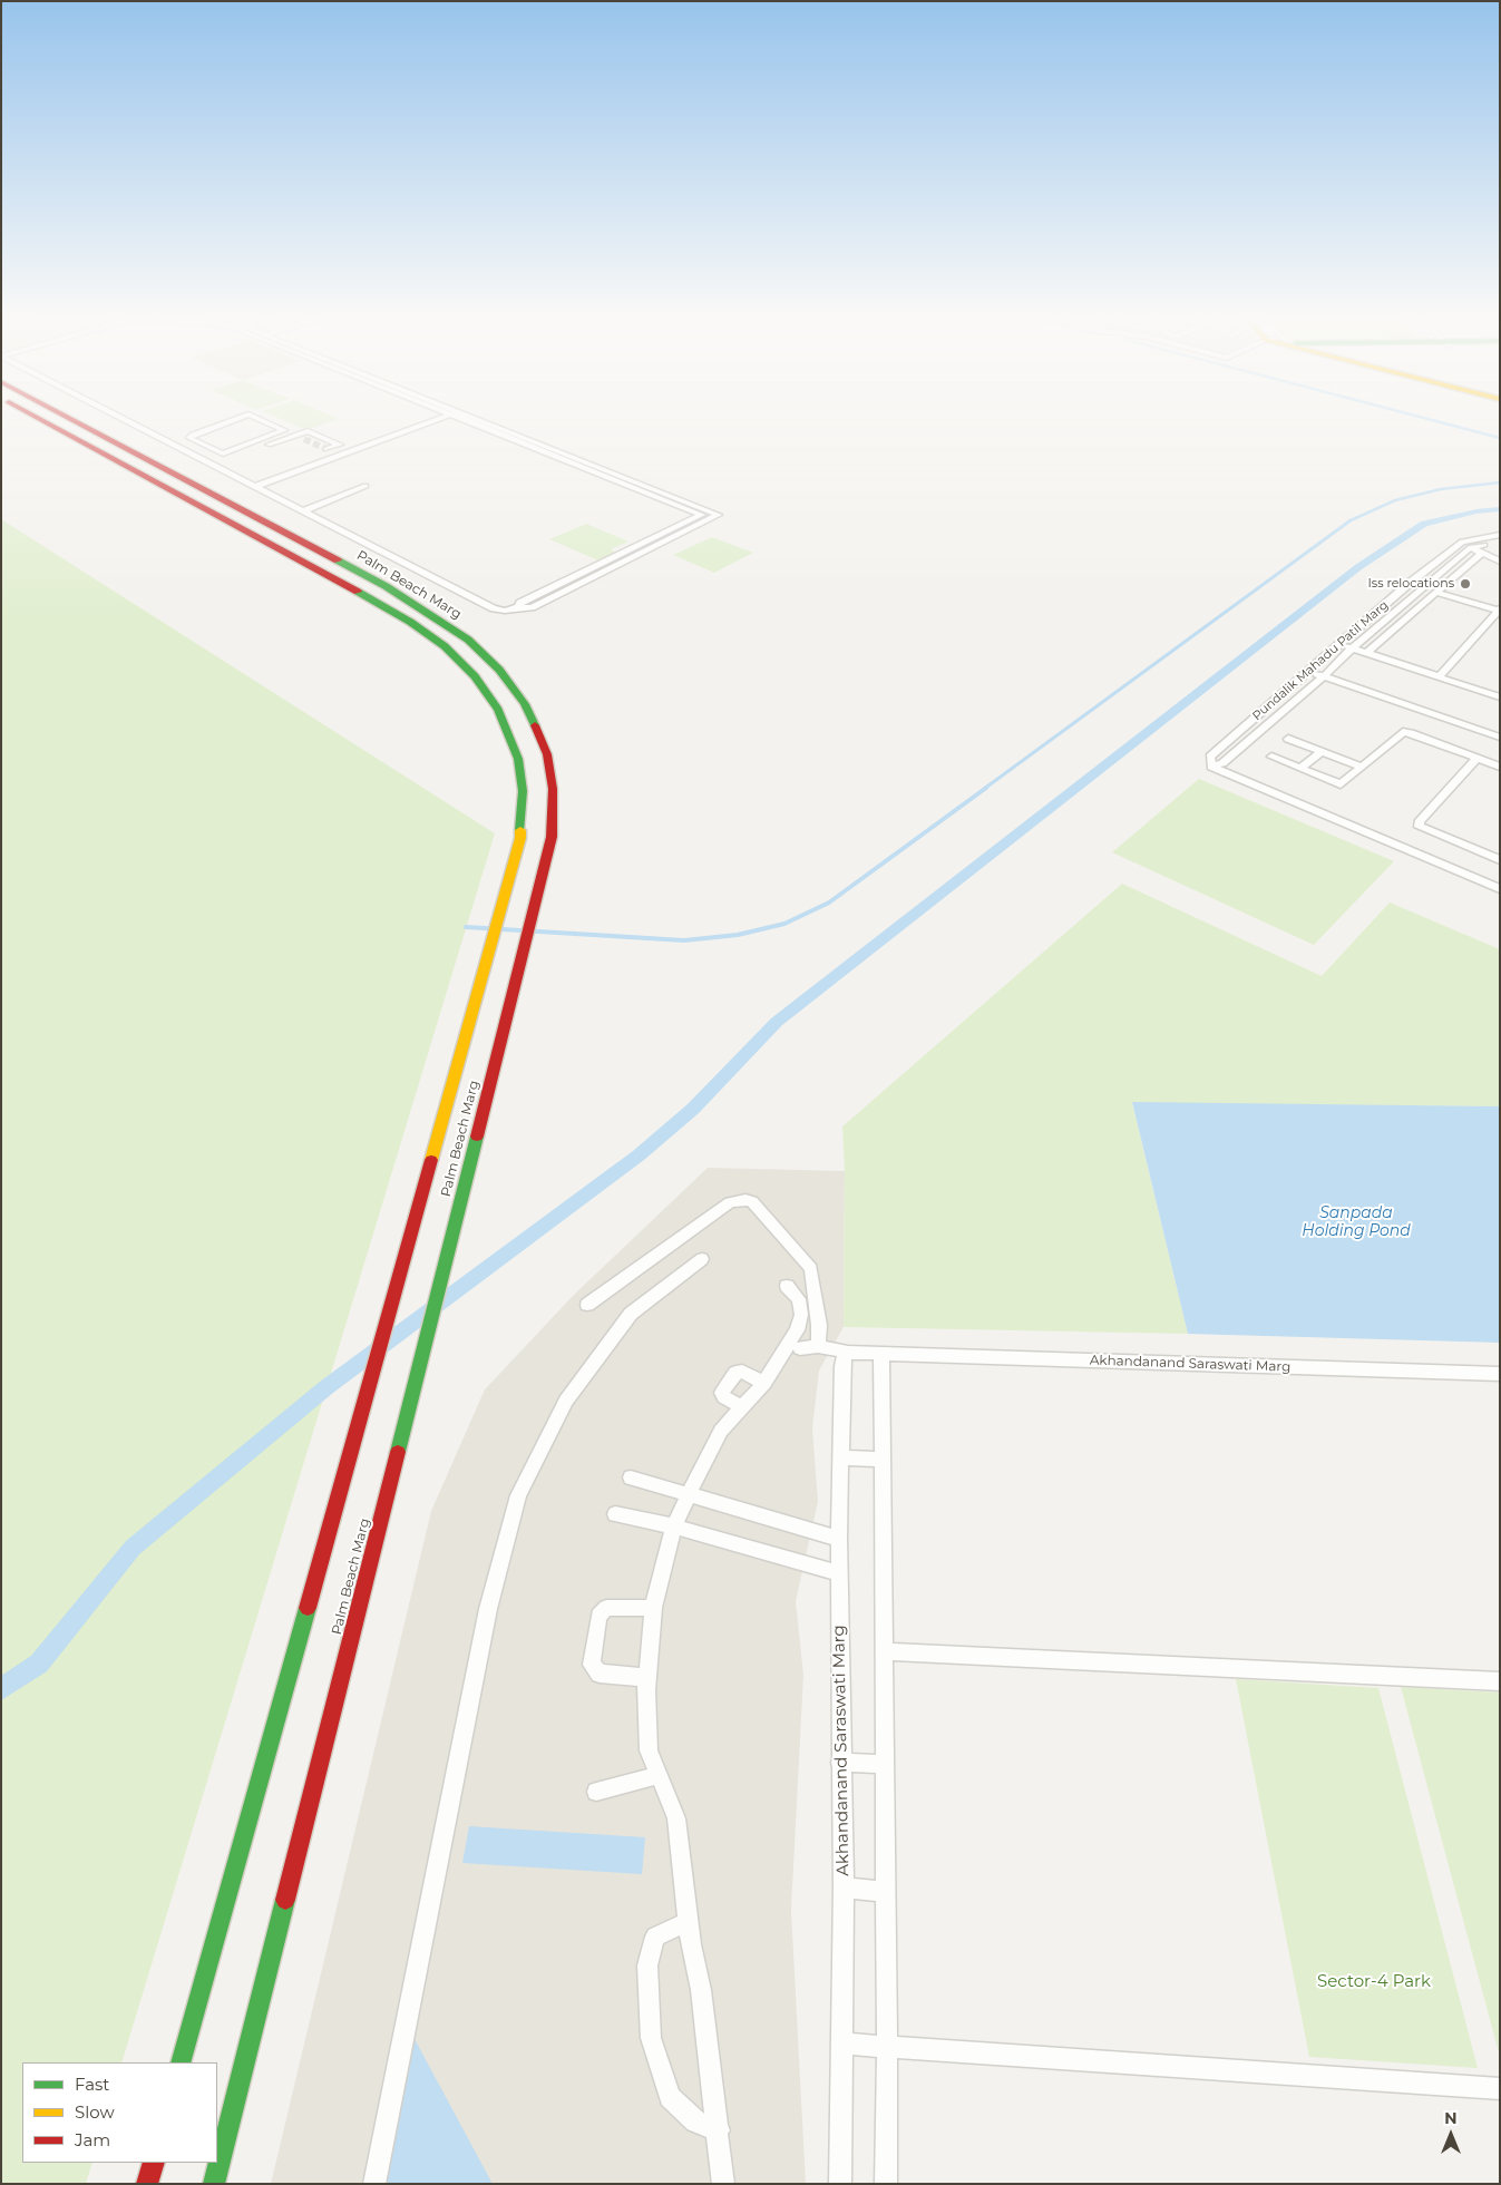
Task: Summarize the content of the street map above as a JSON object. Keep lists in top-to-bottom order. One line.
{"streets":{"main road":["Palm Beach Marg"],"street":["Pundalik Mahadu Patil Marg","Akhandanand Saraswati Marg"]},"water":["Sanpada Holding Pond"],"parks":["Sector-4 Park"],"places":["Iss relocations"],"legend":["Fast","Slow","Jam"],"north":"top"}
